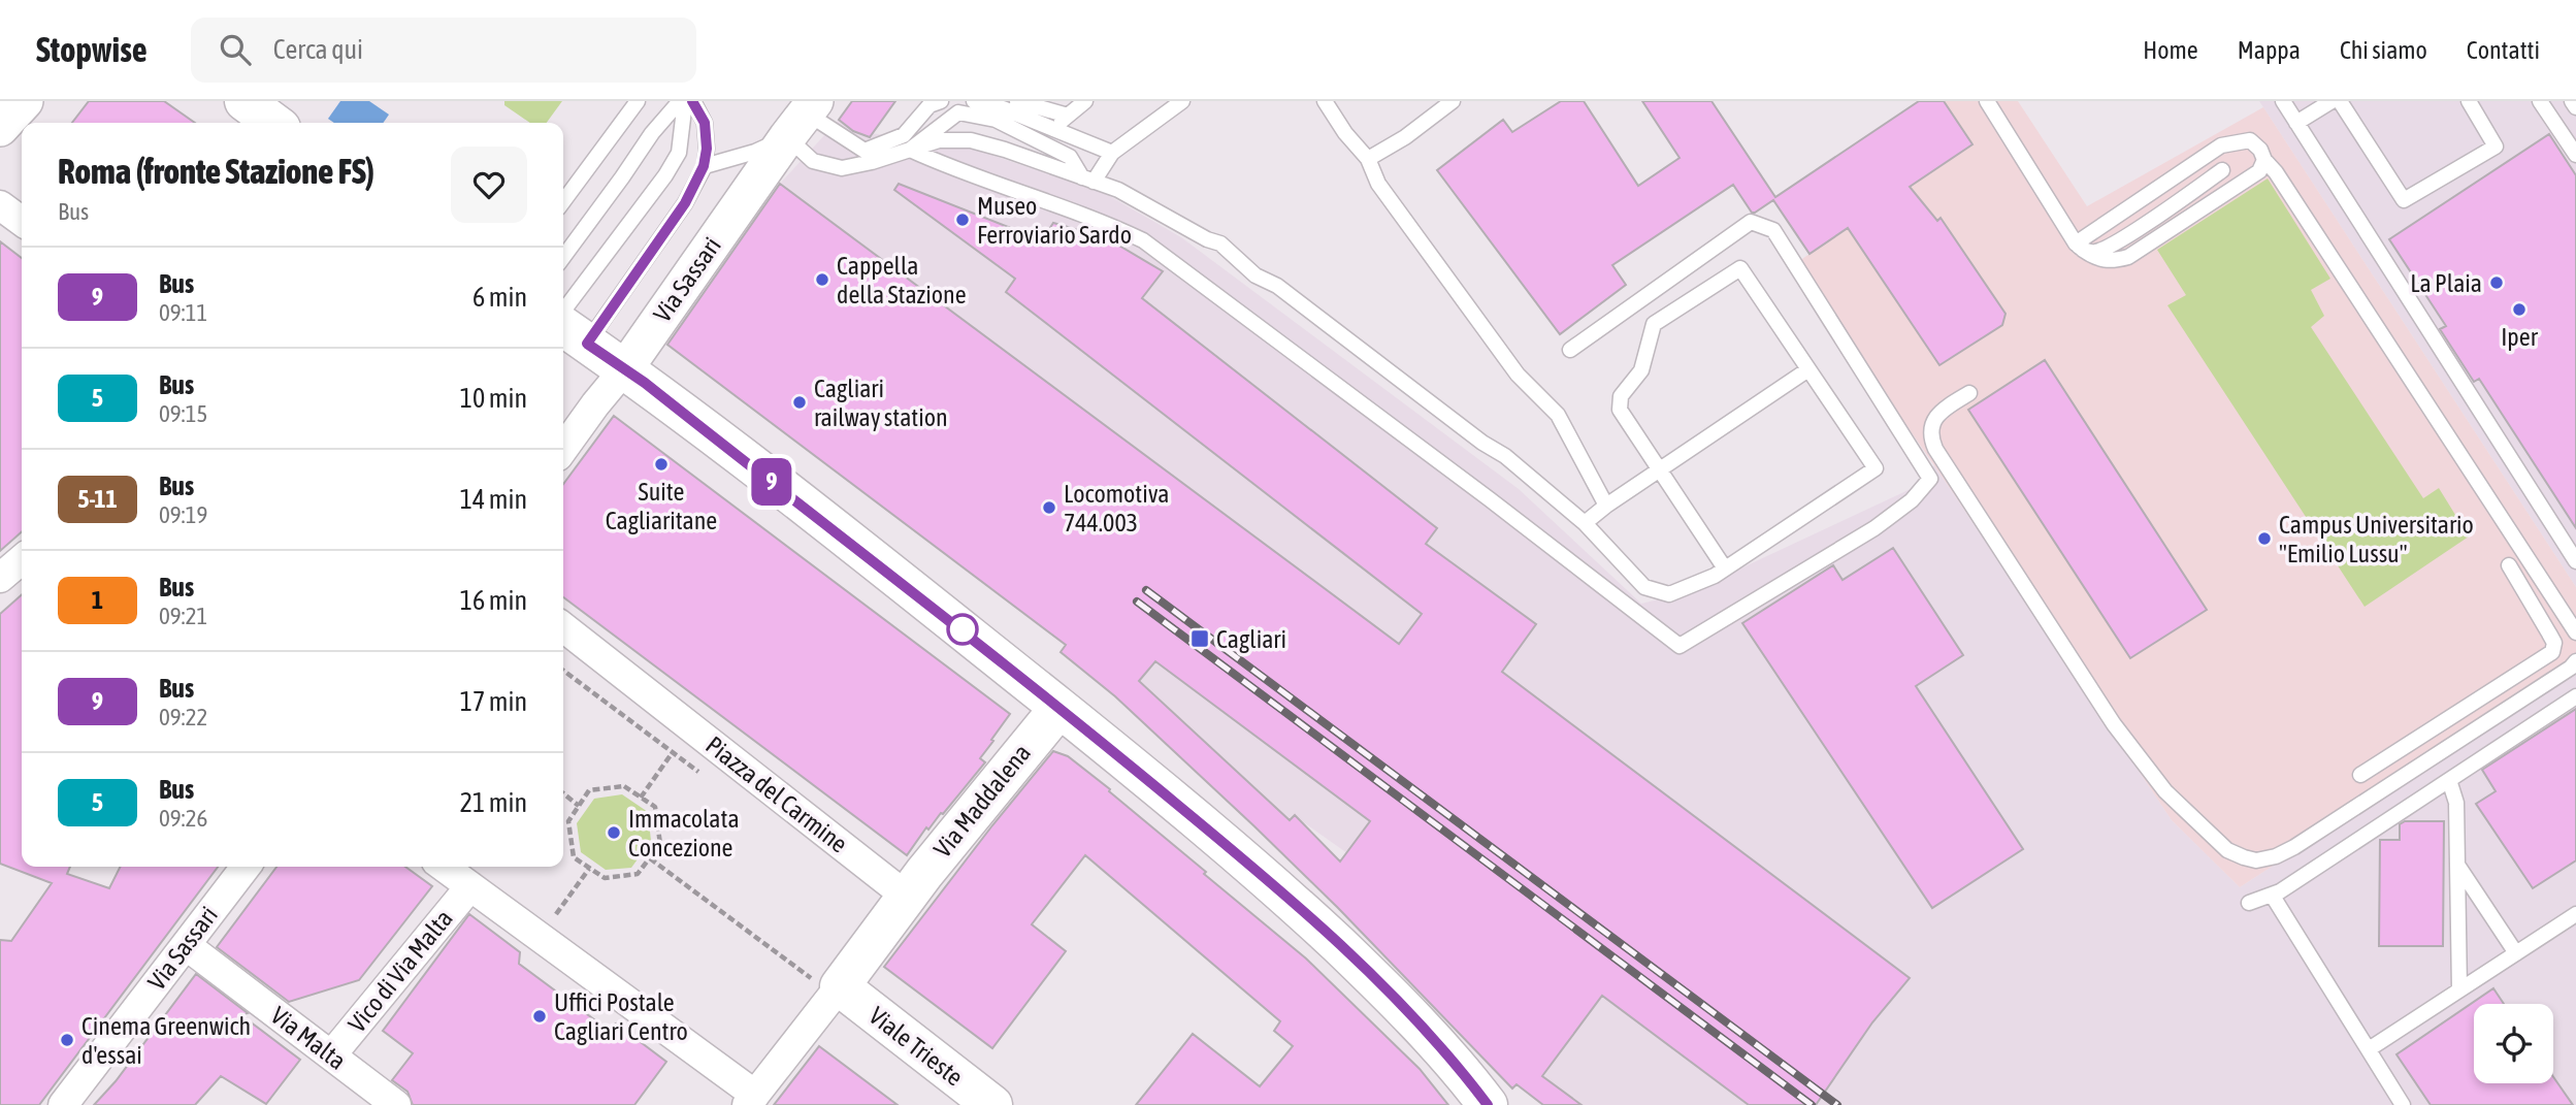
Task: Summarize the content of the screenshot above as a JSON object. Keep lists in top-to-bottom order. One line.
{"streets":{"main road":["Via Maddalena","Viale Trieste"],"street":["Via Sassari","Piazza del Carmine","Vico di Via Malta","Via Malta"]},"crossings":[["Via Sassari","Via Malta"],["Piazza del Carmine","Via Maddalena"],["Vico di Via Malta","Via Malta"]],"places":{"other":["Museo Ferroviario Sardo","Cappella della Stazione","La Plaia","Iper","Cagliari railway station","Suite Cagliaritane","Locomotiva 744.003","Campus Universitario \"Emilio Lussu\"","Immacolata Concezione","Uffici Postale Cagliari Centro","Cinema Greenwich d'essai"],"transit":["Cagliari"]},"lines":["bus line 9"],"page":{"header":"Stopwise","search":"Cerca qui","nav":["Home","Mappa","Chi siamo","Contatti"],"on_map":"9","heading":["Roma (fronte Stazione FS)","Bus"],"list":[{"mark":"9","name":"Bus","note":"09:11","value":"6 min"},{"mark":"5","name":"Bus","note":"09:15","value":"10 min"},{"mark":"5-11","name":"Bus","note":"09:19","value":"14 min"},{"mark":"1","name":"Bus","note":"09:21","value":"16 min"},{"mark":"9","name":"Bus","note":"09:22","value":"17 min"},{"mark":"5","name":"Bus","note":"09:26","value":"21 min"}]}}
